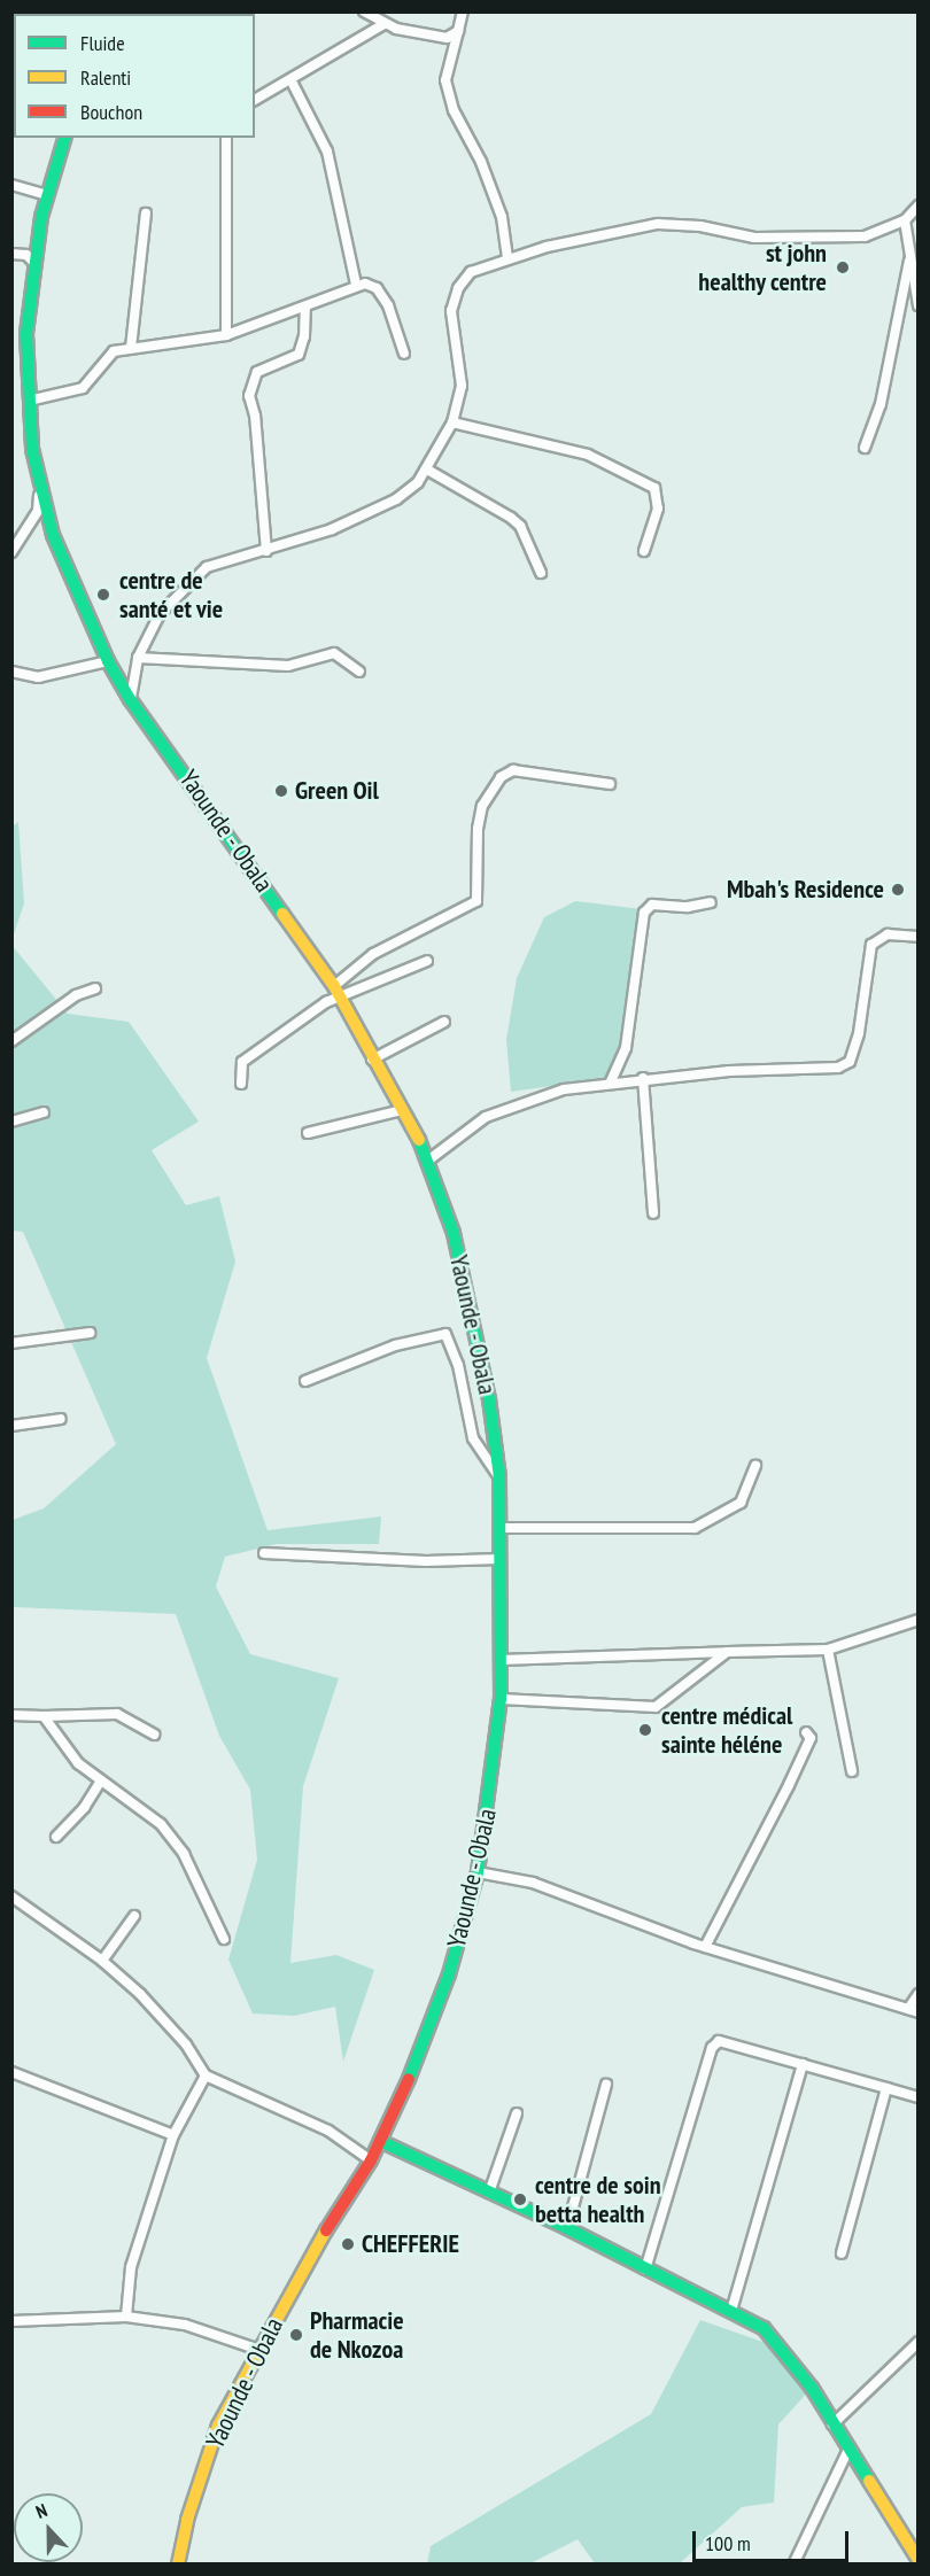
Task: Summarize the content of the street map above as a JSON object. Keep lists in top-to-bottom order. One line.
{"streets":{"main road":["Yaounde - Obala"]},"places":["st john healthy centre","centre de santé et vie","Green Oil","Mbah's Residence","centre médical sainte héléne","centre de soin betta health","CHEFFERIE","Pharmacie de Nkozoa"],"legend":["Fluide","Ralenti","Bouchon"],"scale_bar":"100 m","north":"top"}
